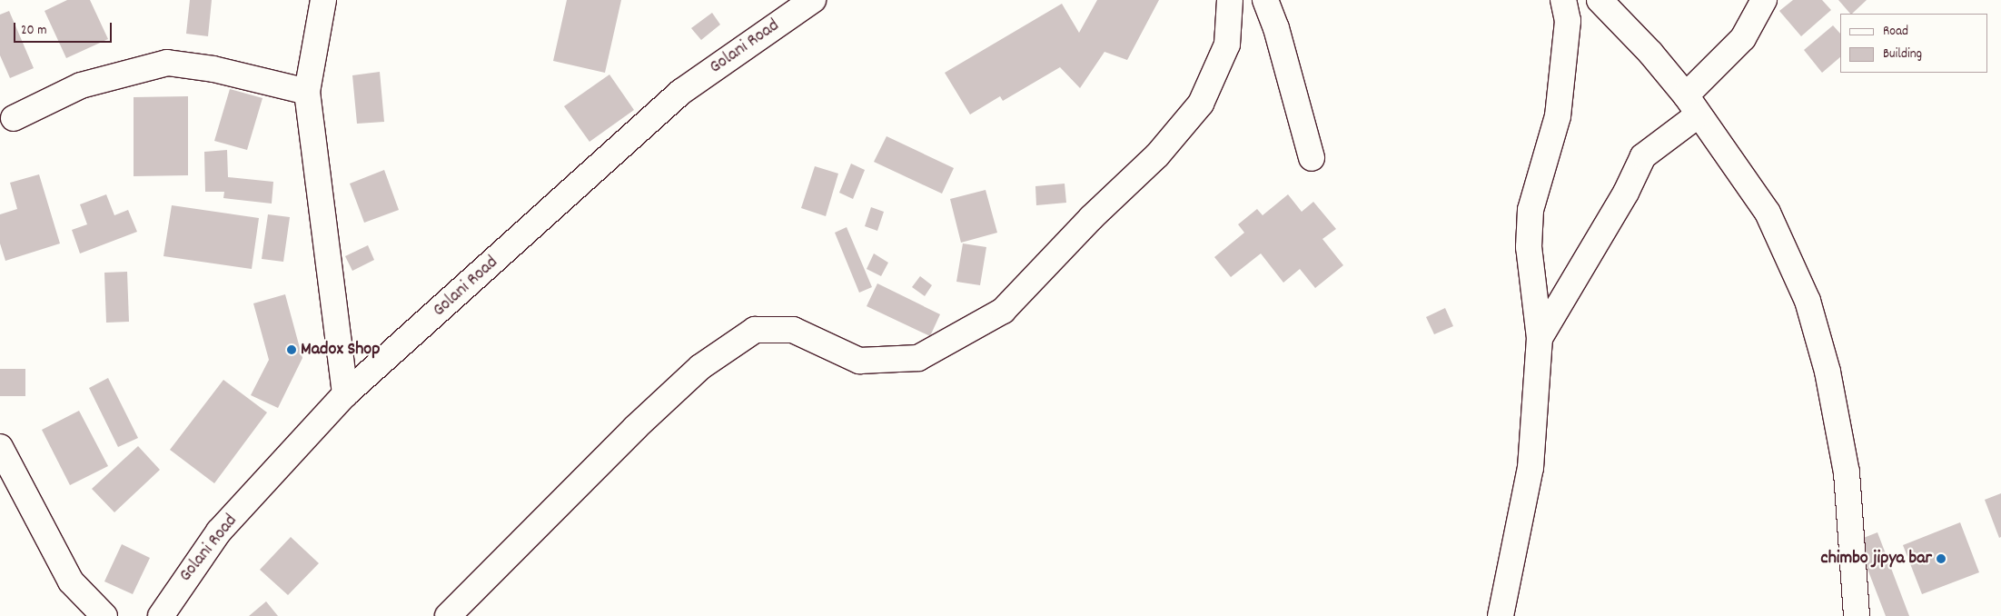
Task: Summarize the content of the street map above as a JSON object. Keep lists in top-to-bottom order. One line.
{"streets":{"street":["Golani Road"]},"places":["Madox Shop","chimbo jipya bar"],"legend":["Road","Building"],"scale_bar":"20 m"}
